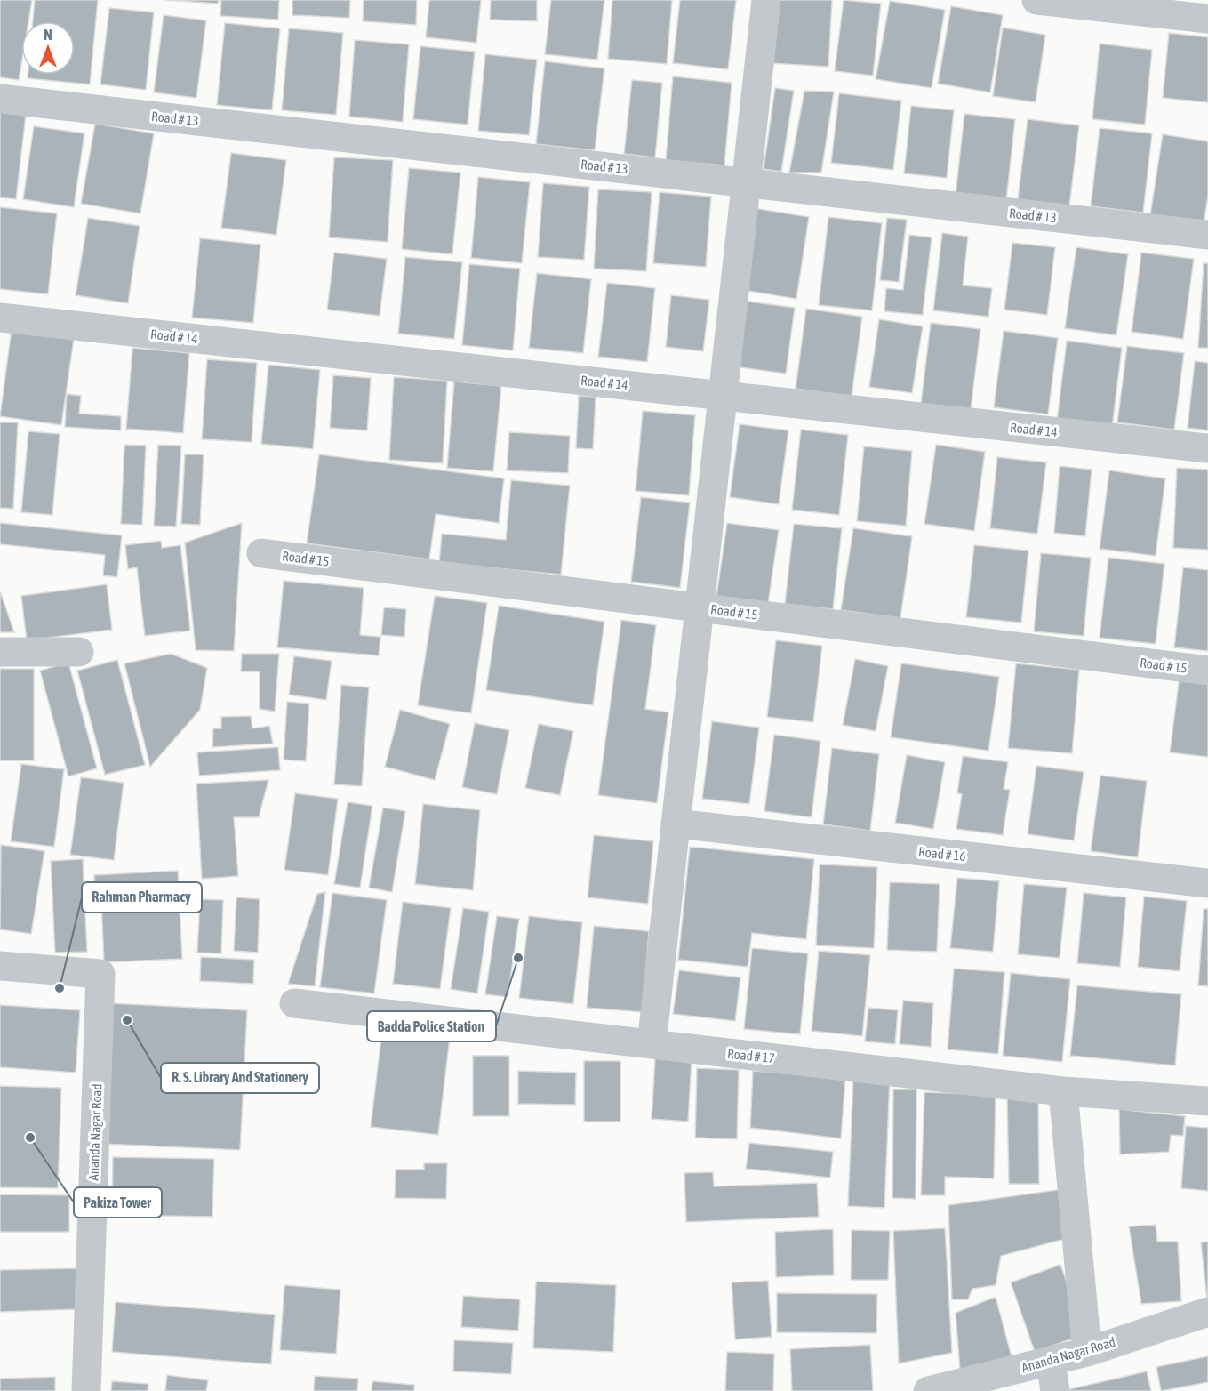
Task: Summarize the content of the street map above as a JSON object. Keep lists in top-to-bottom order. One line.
{"streets":{"street":["Road # 13","Road # 14","Road # 15","Road # 16","Road # 17","Ananda Nagar Road"]},"places":["Badda Police Station","Rahman Pharmacy","R. S. Library And Stationery","Pakiza Tower"],"north":"top"}
